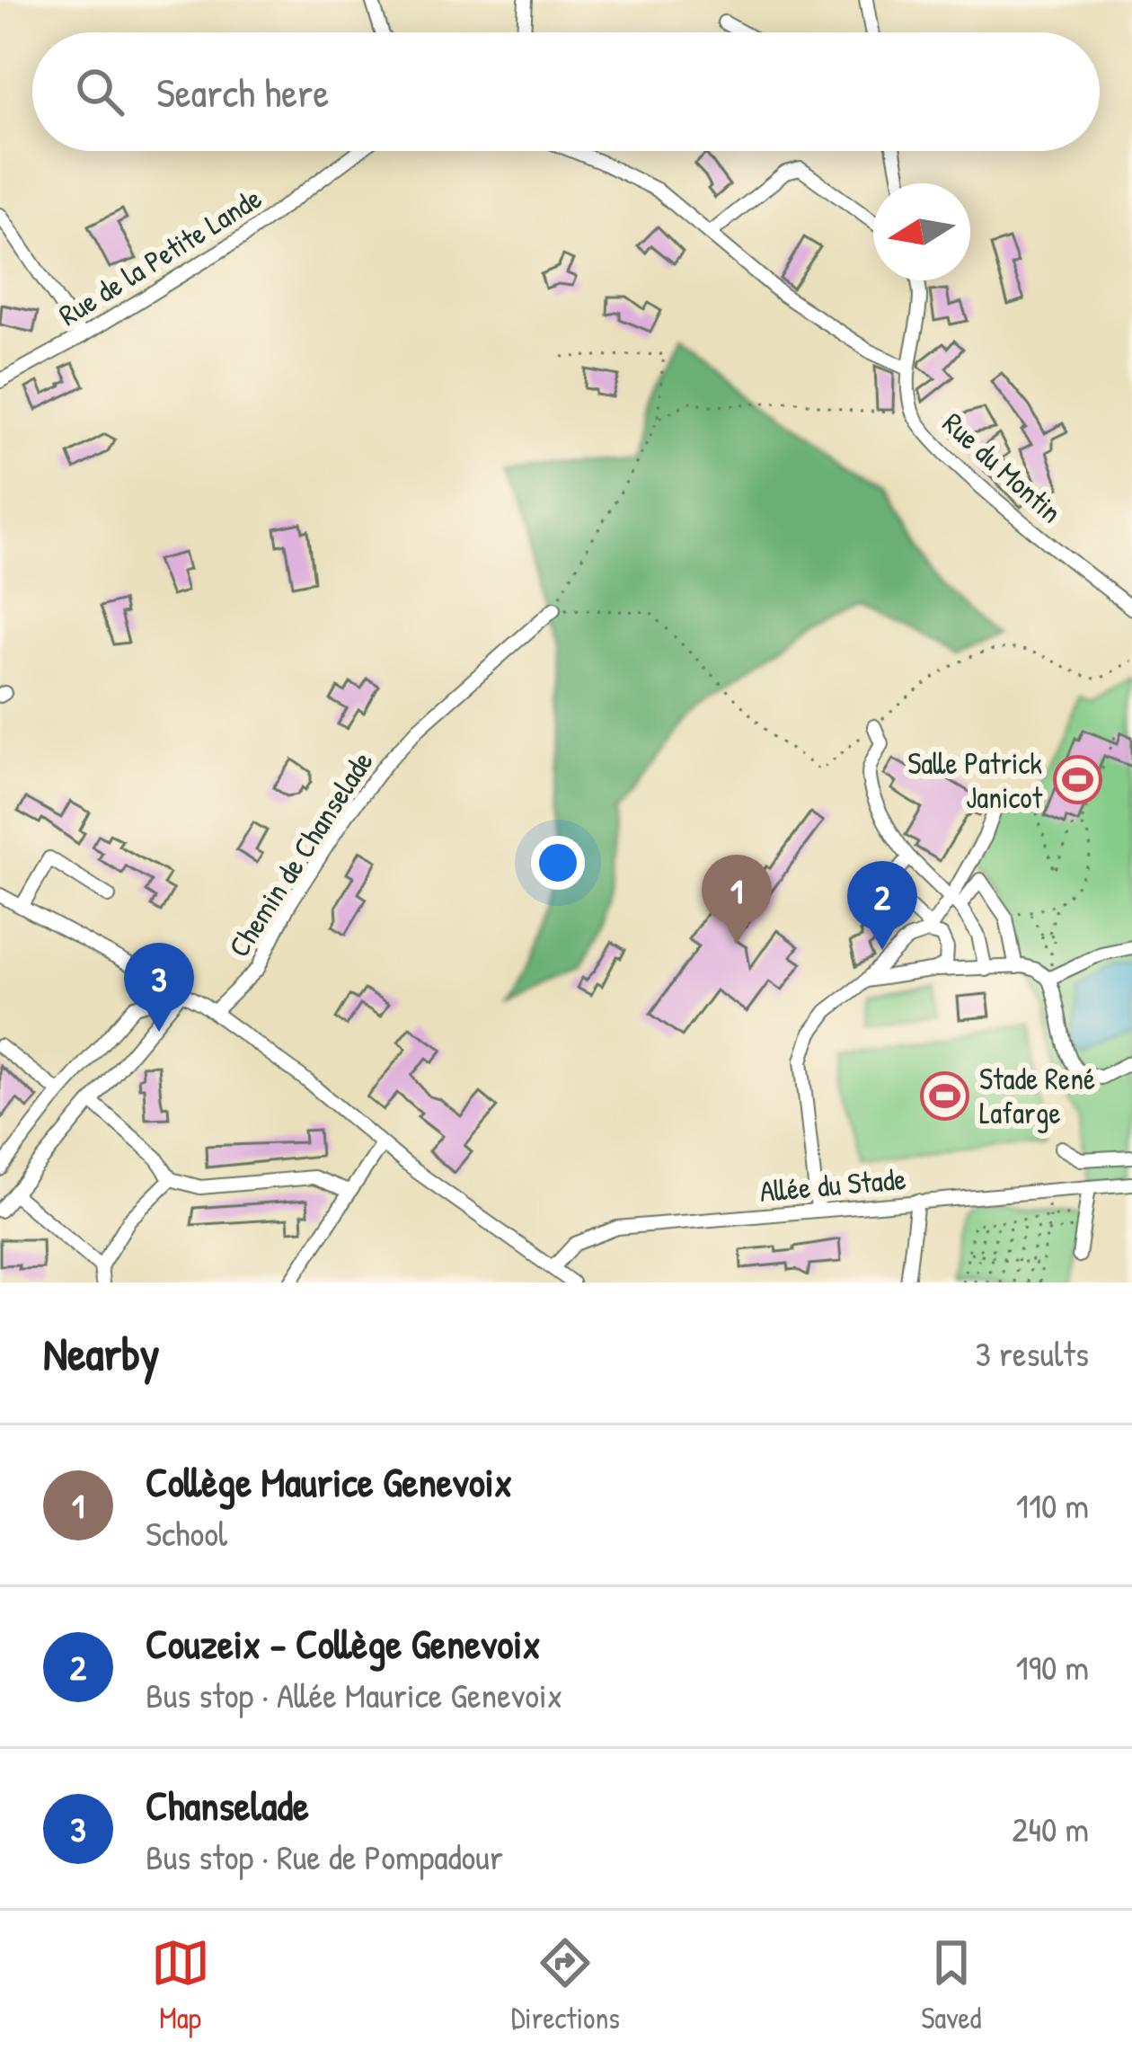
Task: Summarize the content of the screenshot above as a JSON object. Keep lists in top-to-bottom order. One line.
{"streets":{"street":["Rue de la Petite Lande","Rue du Montin","Chemin de Chanselade","Allée du Stade"]},"places":{"sports":["Salle Patrick Janicot","Stade René Lafarge"]},"north":"left","page":{"search":"Search here","pins":["1","2","3"],"heading":["Nearby","3 results"],"list":[{"mark":"1","name":"Collège Maurice Genevoix","note":"School","value":"110 m"},{"mark":"2","name":"Couzeix - Collège Genevoix","note":"Bus stop · Allée Maurice Genevoix","value":"190 m"},{"mark":"3","name":"Chanselade","note":"Bus stop · Rue de Pompadour","value":"240 m"}],"nav":["Map","Directions","Saved"]}}
